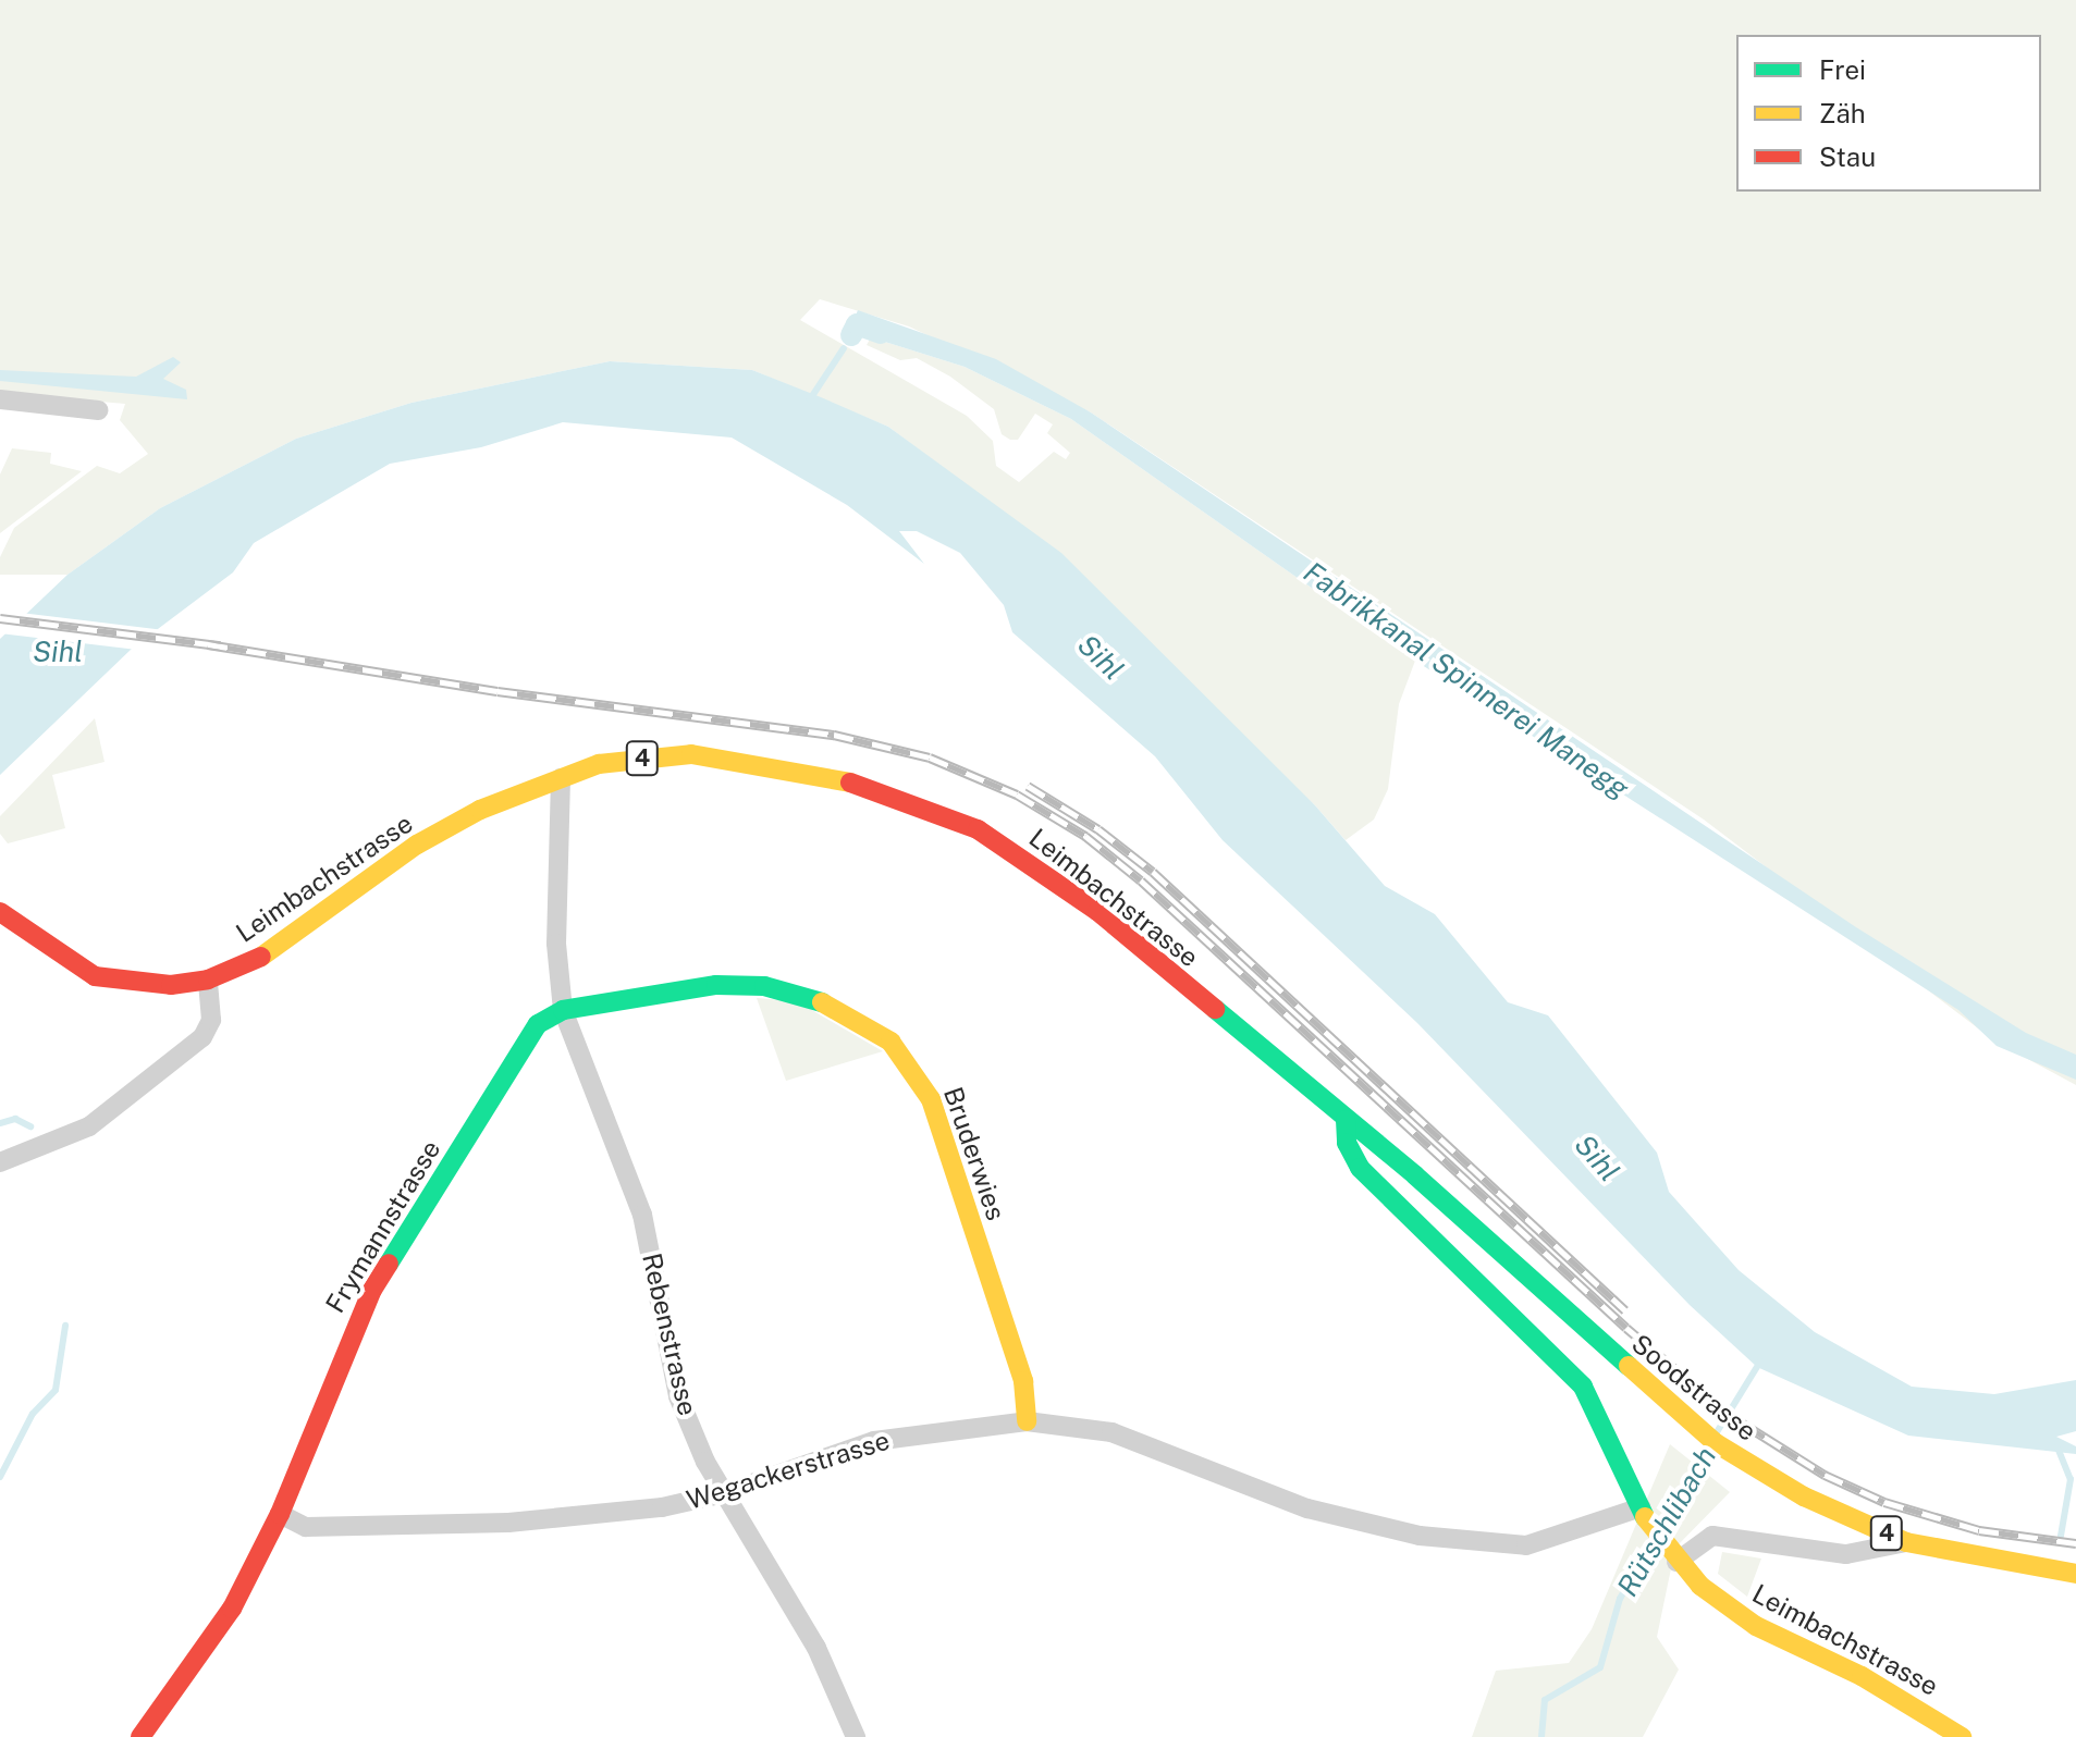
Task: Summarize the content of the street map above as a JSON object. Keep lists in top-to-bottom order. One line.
{"streets":{"street":["4","Leimbachstrasse","Bruderwies","Frymannstrasse","Rebenstrasse","Soodstrasse","Wegackerstrasse"]},"crossings":[["Leimbachstrasse","Soodstrasse"],["Leimbachstrasse","Wegackerstrasse"],["Bruderwies","Frymannstrasse"],["Bruderwies","Rebenstrasse"],["Bruderwies","Wegackerstrasse"],["Frymannstrasse","Rebenstrasse"],["Frymannstrasse","Wegackerstrasse"],["Rebenstrasse","Wegackerstrasse"]],"water":["Sihl","Fabrikkanal Spinnerei Manegg","Rütschlibach"],"legend":["Frei","Zäh","Stau"]}
